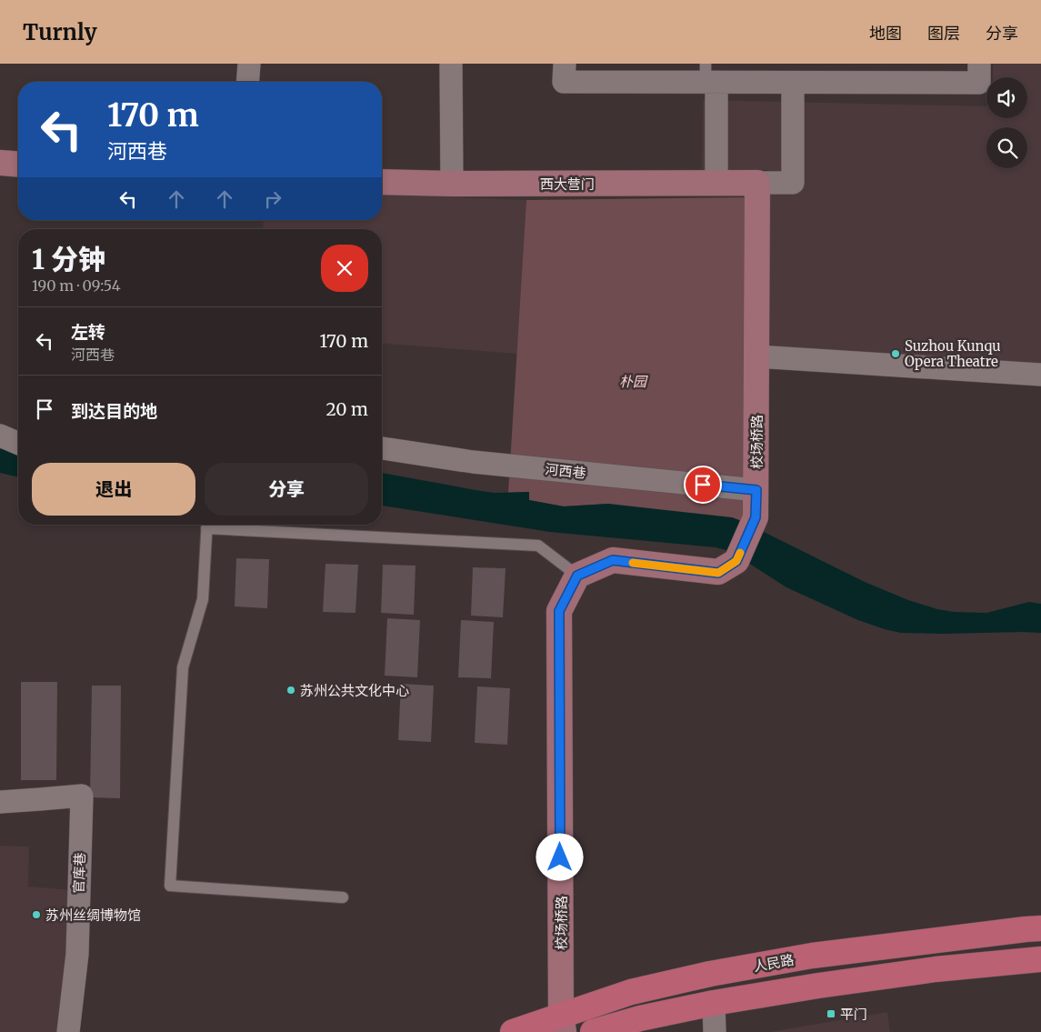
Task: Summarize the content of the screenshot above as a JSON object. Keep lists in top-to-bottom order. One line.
{"streets":{"main road":["人民路"],"street":["西大营门","校场桥路","河西巷","官库巷"]},"crossings":[["西大营门","校场桥路"],["校场桥路","河西巷"],["校场桥路","人民路"]],"parks":["朴园"],"places":{"other":["Suzhou Kunqu Opera Theatre","苏州公共文化中心","苏州丝绸博物馆"],"transit":["平门"]},"page":{"header":"Turnly","nav":["地图","图层","分享"],"turn":["170 m","河西巷"],"heading":["1 分钟","190 m · 09:54"],"list":[{"name":"左转","note":"河西巷","value":"170 m"},{"name":"到达目的地","value":"20 m"}],"buttons":["退出","分享"]}}
